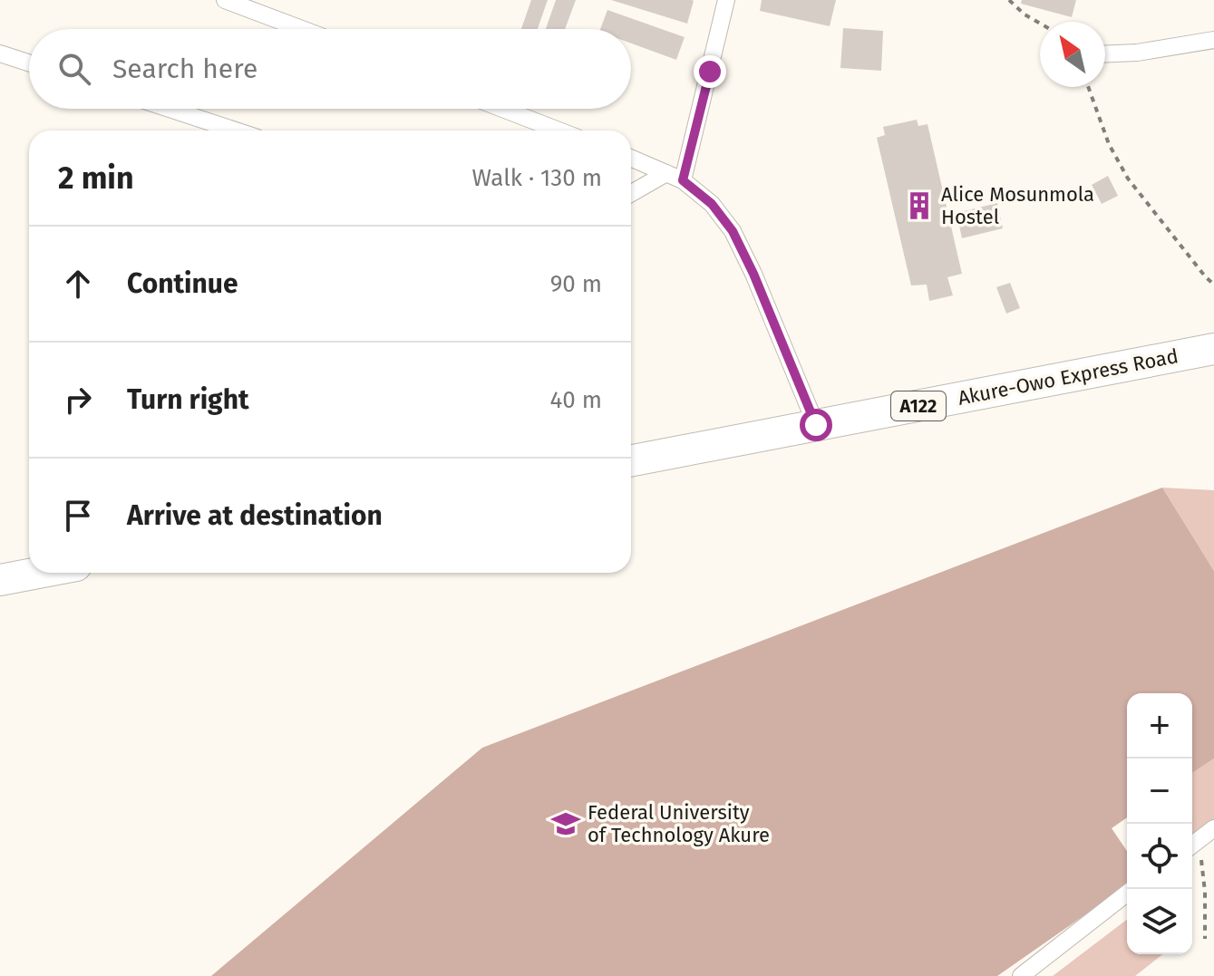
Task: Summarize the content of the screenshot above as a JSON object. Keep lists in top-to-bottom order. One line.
{"streets":{"highway":["Akure-Owo Express Road","A122"]},"places":{"building":["Alice Mosunmola Hostel"],"school or university":["Federal University of Technology Akure"]},"north":"top left","page":{"search":"Search here","heading":["2 min","Walk · 130 m"],"list":[["Continue","90 m"],["Turn right","40 m"],"Arrive at destination"],"map_buttons":["+","−"]}}
